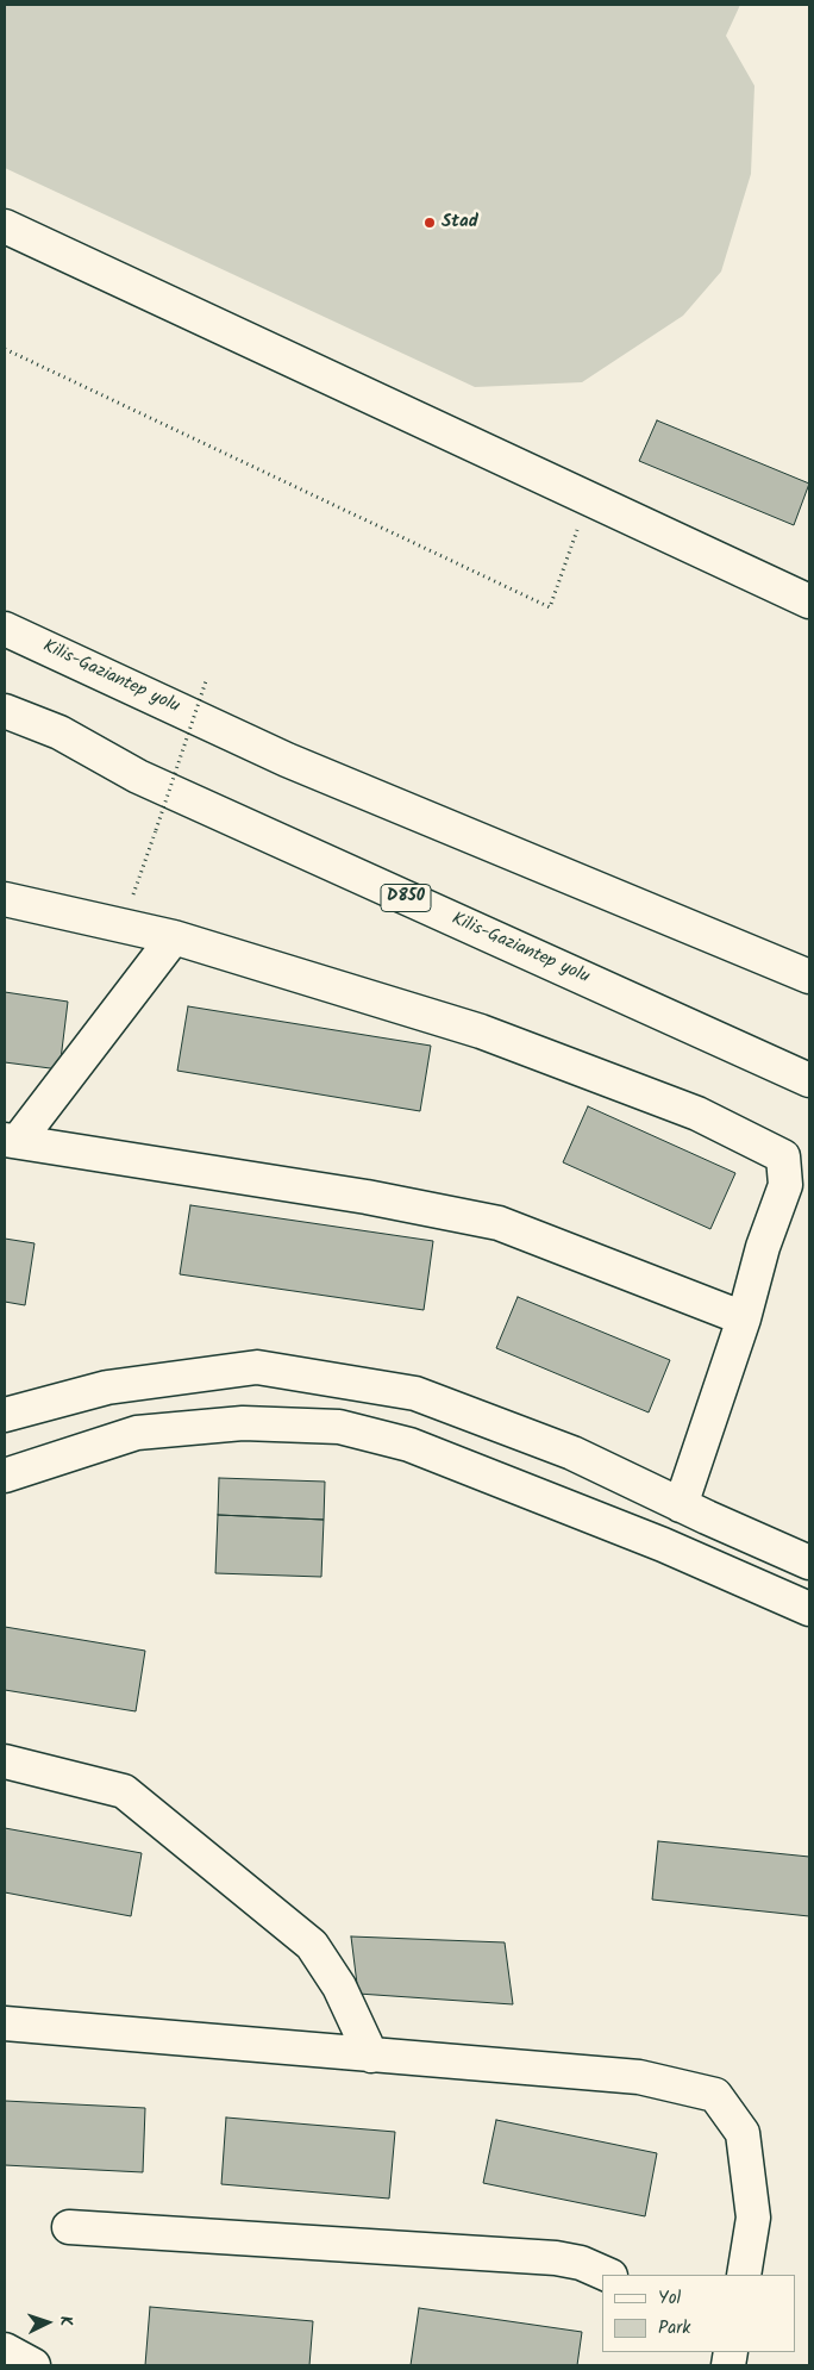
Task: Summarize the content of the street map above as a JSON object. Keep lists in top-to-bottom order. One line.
{"streets":{"main road":["Kilis-Gaziantep yolu","D850"]},"places":["Stad"],"legend":["Yol","Park"],"north":"right"}
